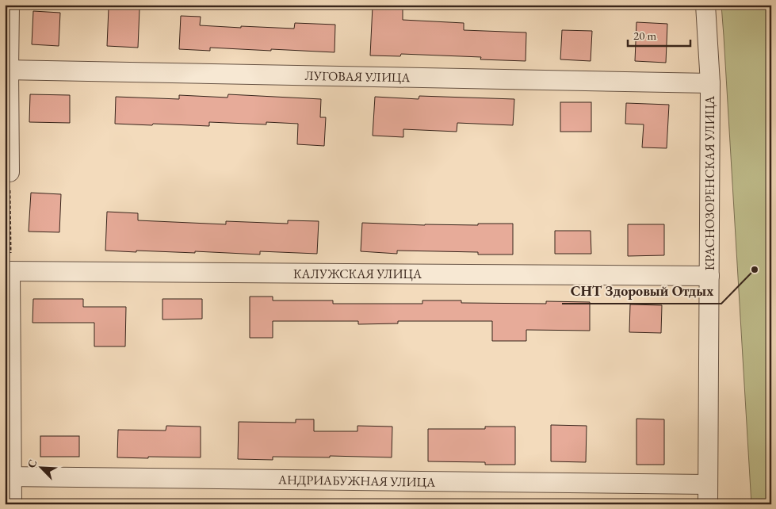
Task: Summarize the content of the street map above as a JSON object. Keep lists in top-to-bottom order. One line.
{"streets":{"street":["ЛУГОВАЯ УЛИЦА","КРАСНОЗОРЕНСКАЯ УЛИЦА","КАЛУЖСКАЯ УЛИЦА","АНДРИАБУЖНАЯ УЛИЦА"]},"crossings":[["ЛУГОВАЯ УЛИЦА","КРАСНОЗОРЕНСКАЯ УЛИЦА"],["КРАСНОЗОРЕНСКАЯ УЛИЦА","КАЛУЖСКАЯ УЛИЦА"],["КРАСНОЗОРЕНСКАЯ УЛИЦА","АНДРИАБУЖНАЯ УЛИЦА"]],"places":["СНТ Здоровый Отдых"],"scale_bar":"20 m","north":"top left"}
